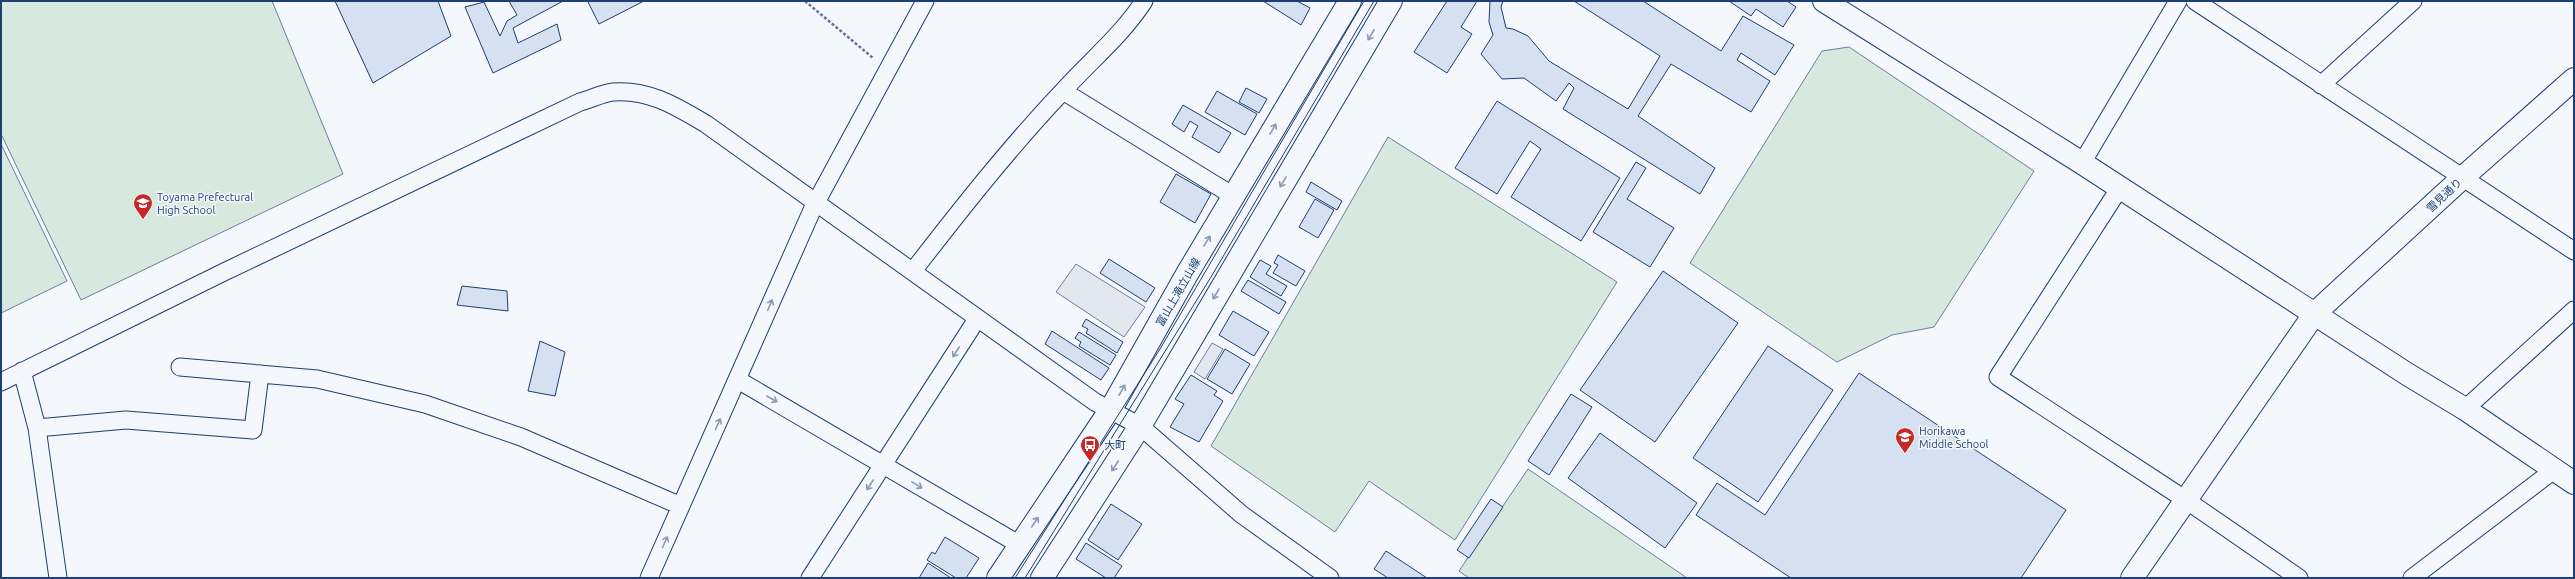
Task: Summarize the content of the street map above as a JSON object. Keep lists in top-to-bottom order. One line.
{"streets":{"street":["雪見通り","富山上滝立山線"]},"places":{"school or university":["Toyama Prefectural High School","Horikawa Middle School"],"bus stop":["大町"]}}
